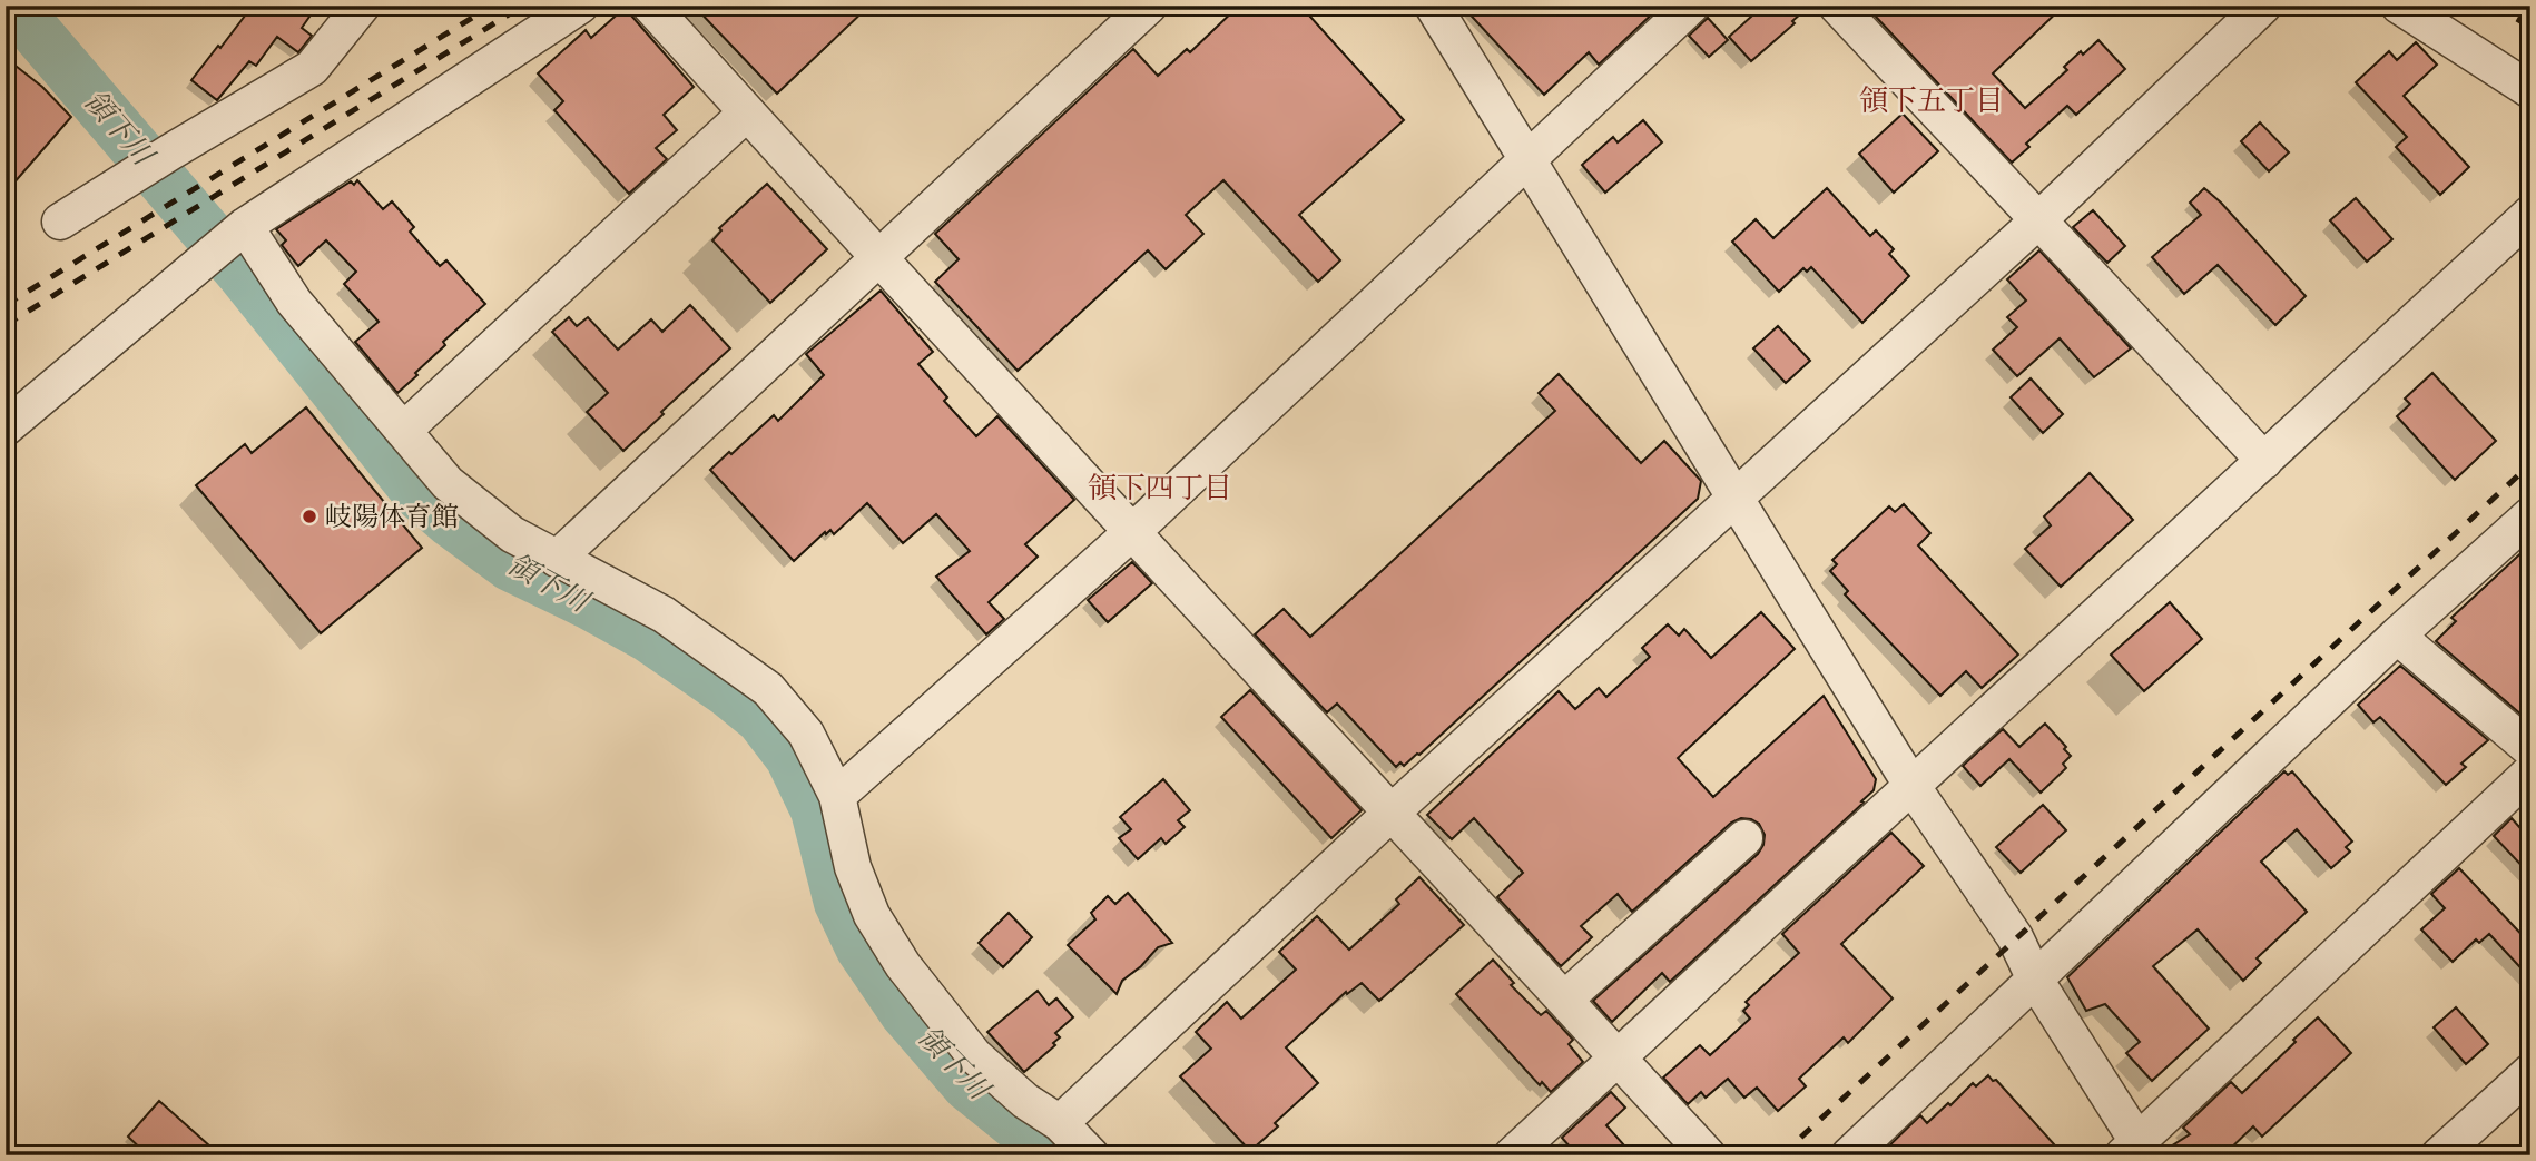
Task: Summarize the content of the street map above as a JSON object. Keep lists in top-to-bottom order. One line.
{"districts":["領下五丁目","領下四丁目"],"water":["領下川"],"places":["岐陽体育館"]}
